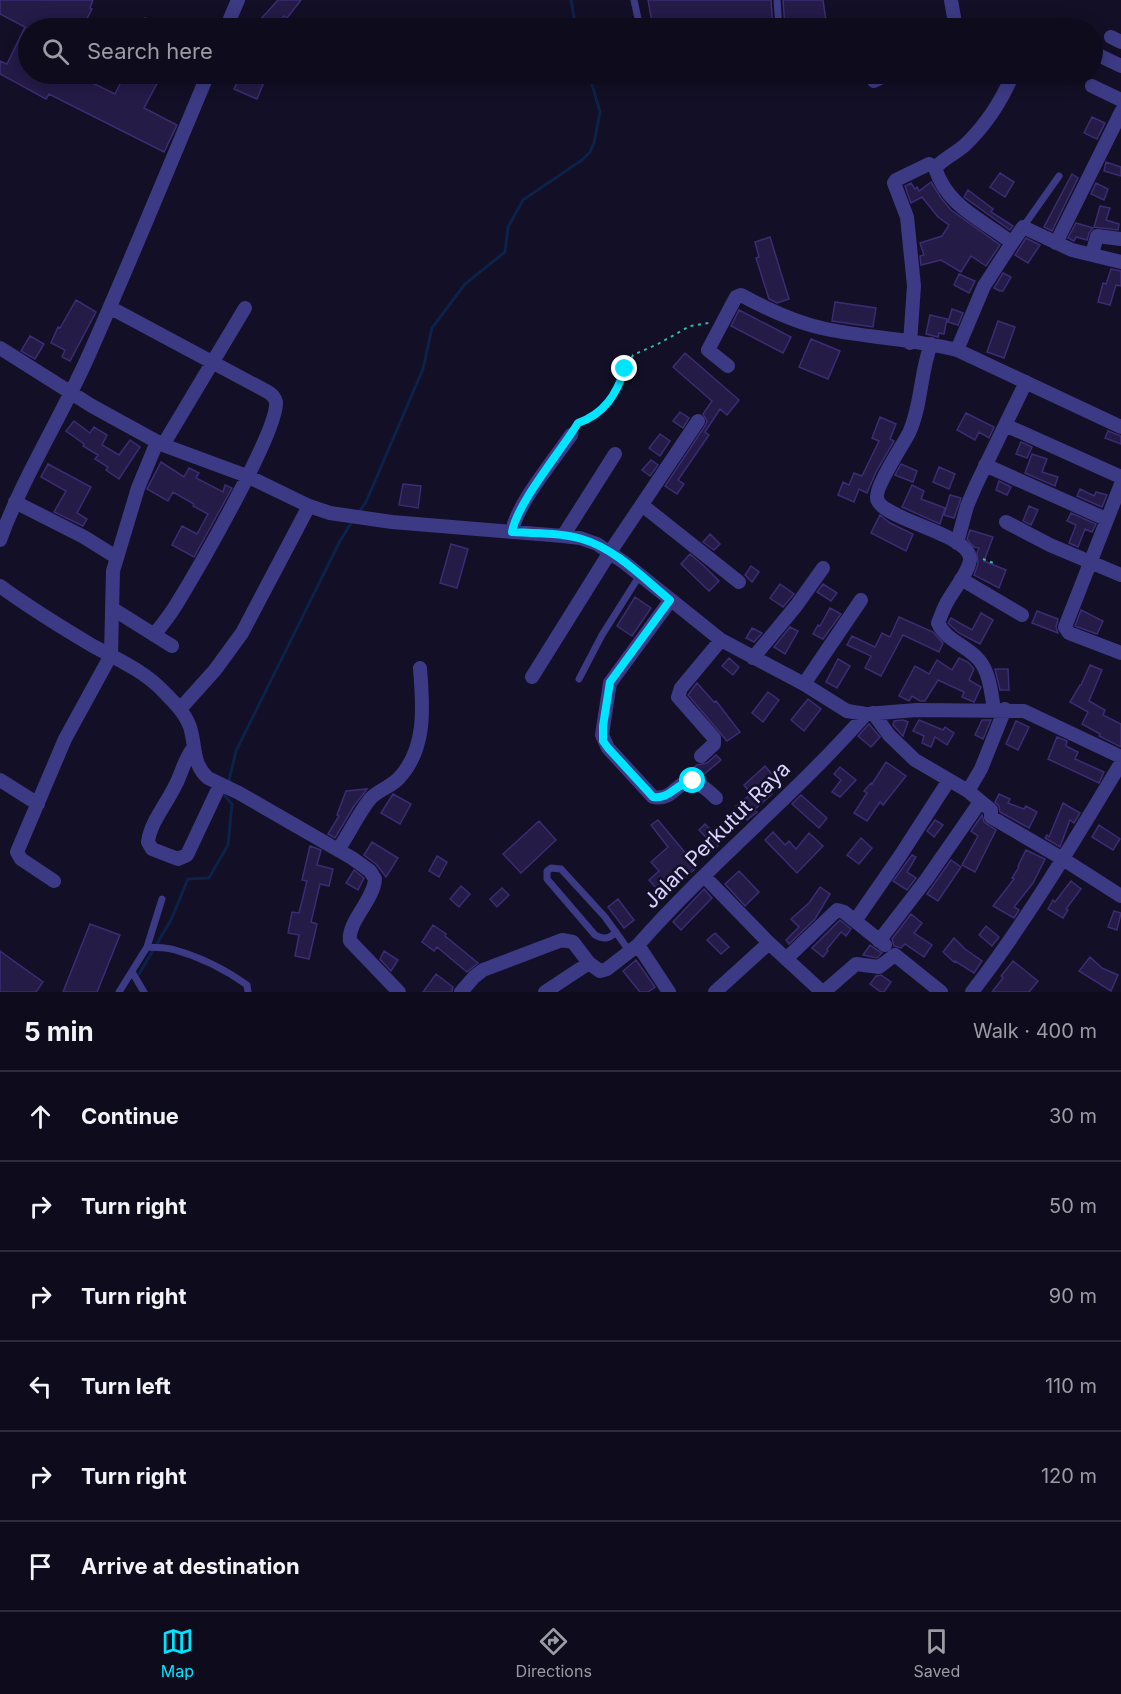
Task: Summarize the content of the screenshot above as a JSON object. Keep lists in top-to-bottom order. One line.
{"streets":{"street":["Jalan Perkutut Raya"]},"page":{"search":"Search here","heading":["5 min","Walk · 400 m"],"list":[["Continue","30 m"],["Turn right","50 m"],["Turn right","90 m"],["Turn left","110 m"],["Turn right","120 m"],"Arrive at destination"],"nav":["Map","Directions","Saved"]}}
